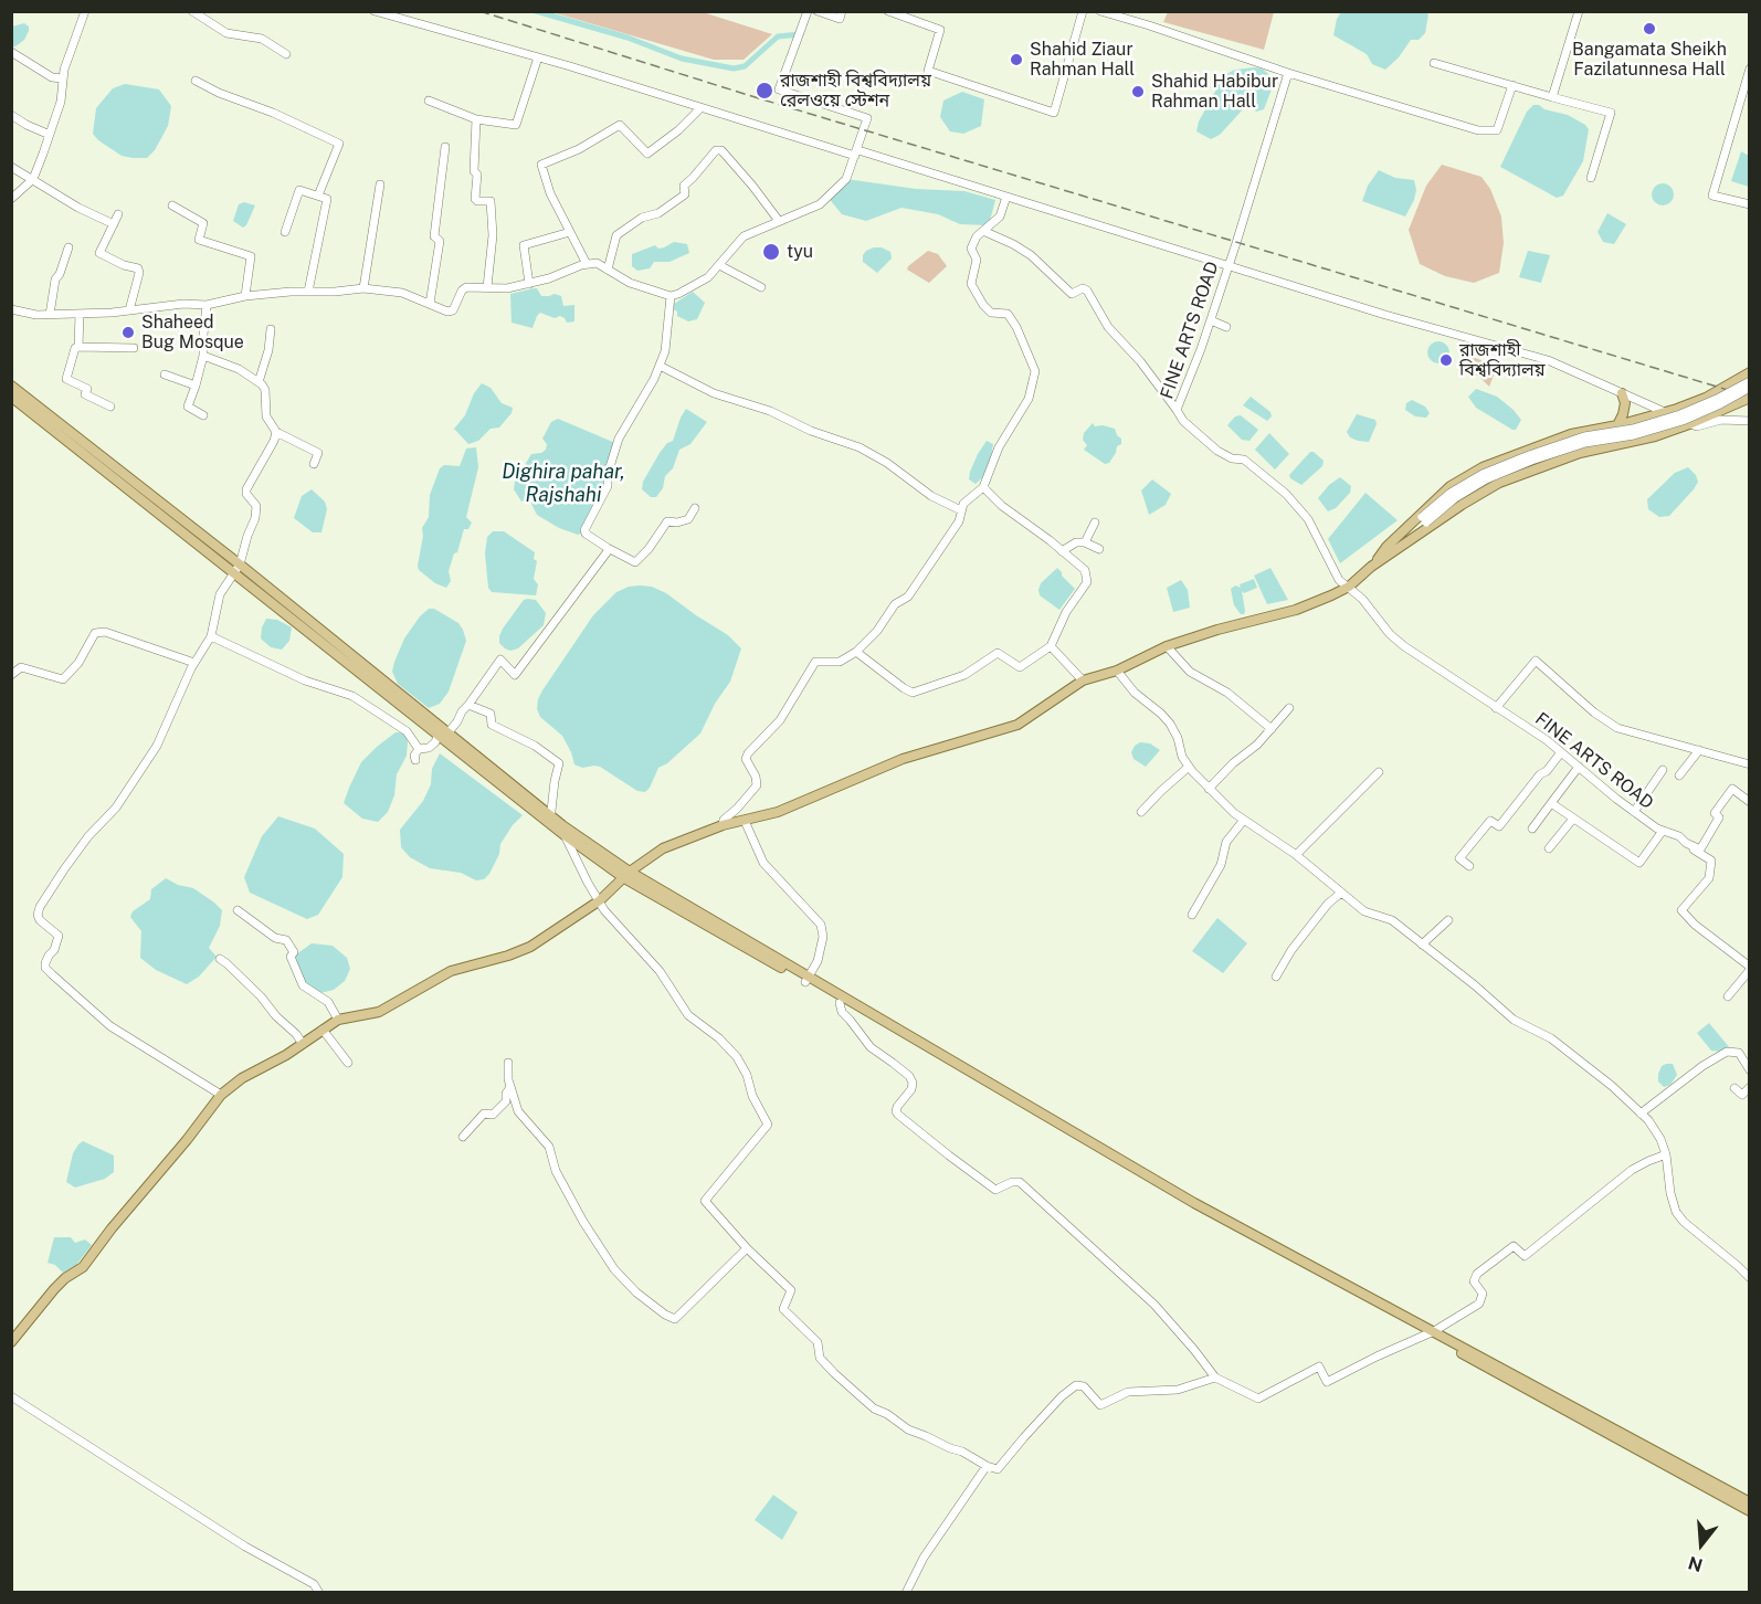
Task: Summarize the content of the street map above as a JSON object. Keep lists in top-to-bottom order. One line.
{"streets":{"street":["FINE ARTS ROAD"]},"water":["Dighira pahar, Rajshahi"],"places":["Bangamata Sheikh Fazilatunnesa Hall","Shahid Ziaur Rahman Hall","রাজশাহী বিশ্ববিদ্যালয় রেলওয়ে স্টেশন","Shahid Habibur Rahman Hall","tyu","Shaheed Bug Mosque","রাজশাহী বিশ্ববিদ্যালয়"],"north":"bottom"}
